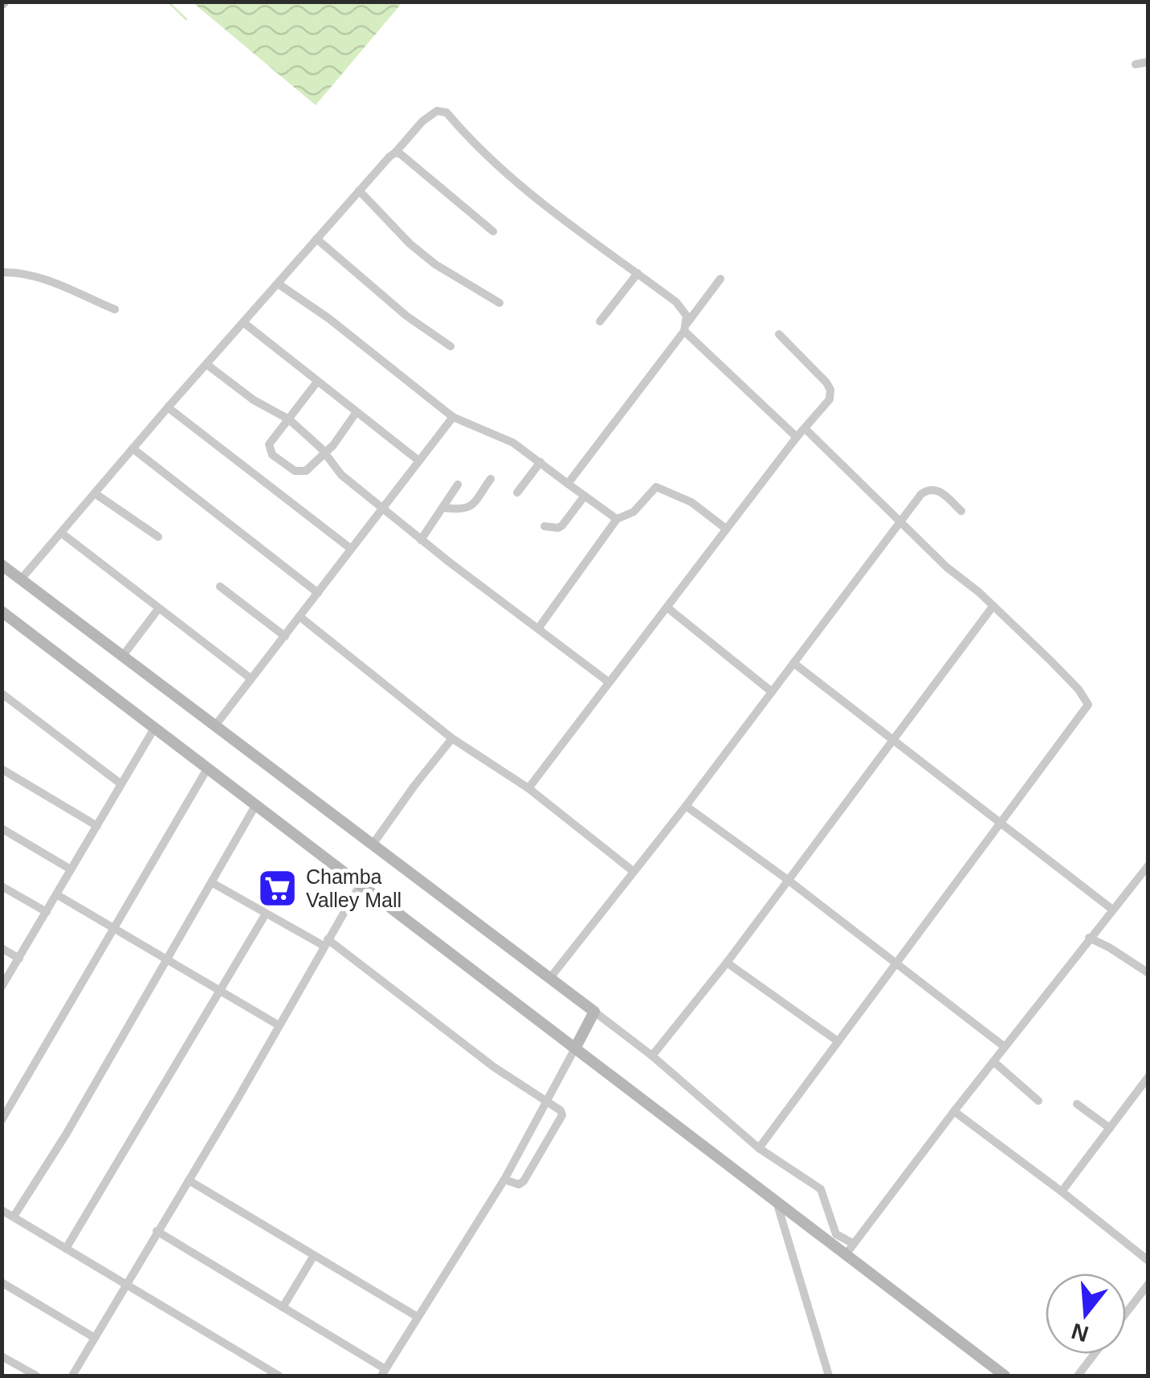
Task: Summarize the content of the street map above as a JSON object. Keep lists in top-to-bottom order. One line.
{"places":{"supermarket":["Chamba Valley Mall"]},"north":"bottom"}
